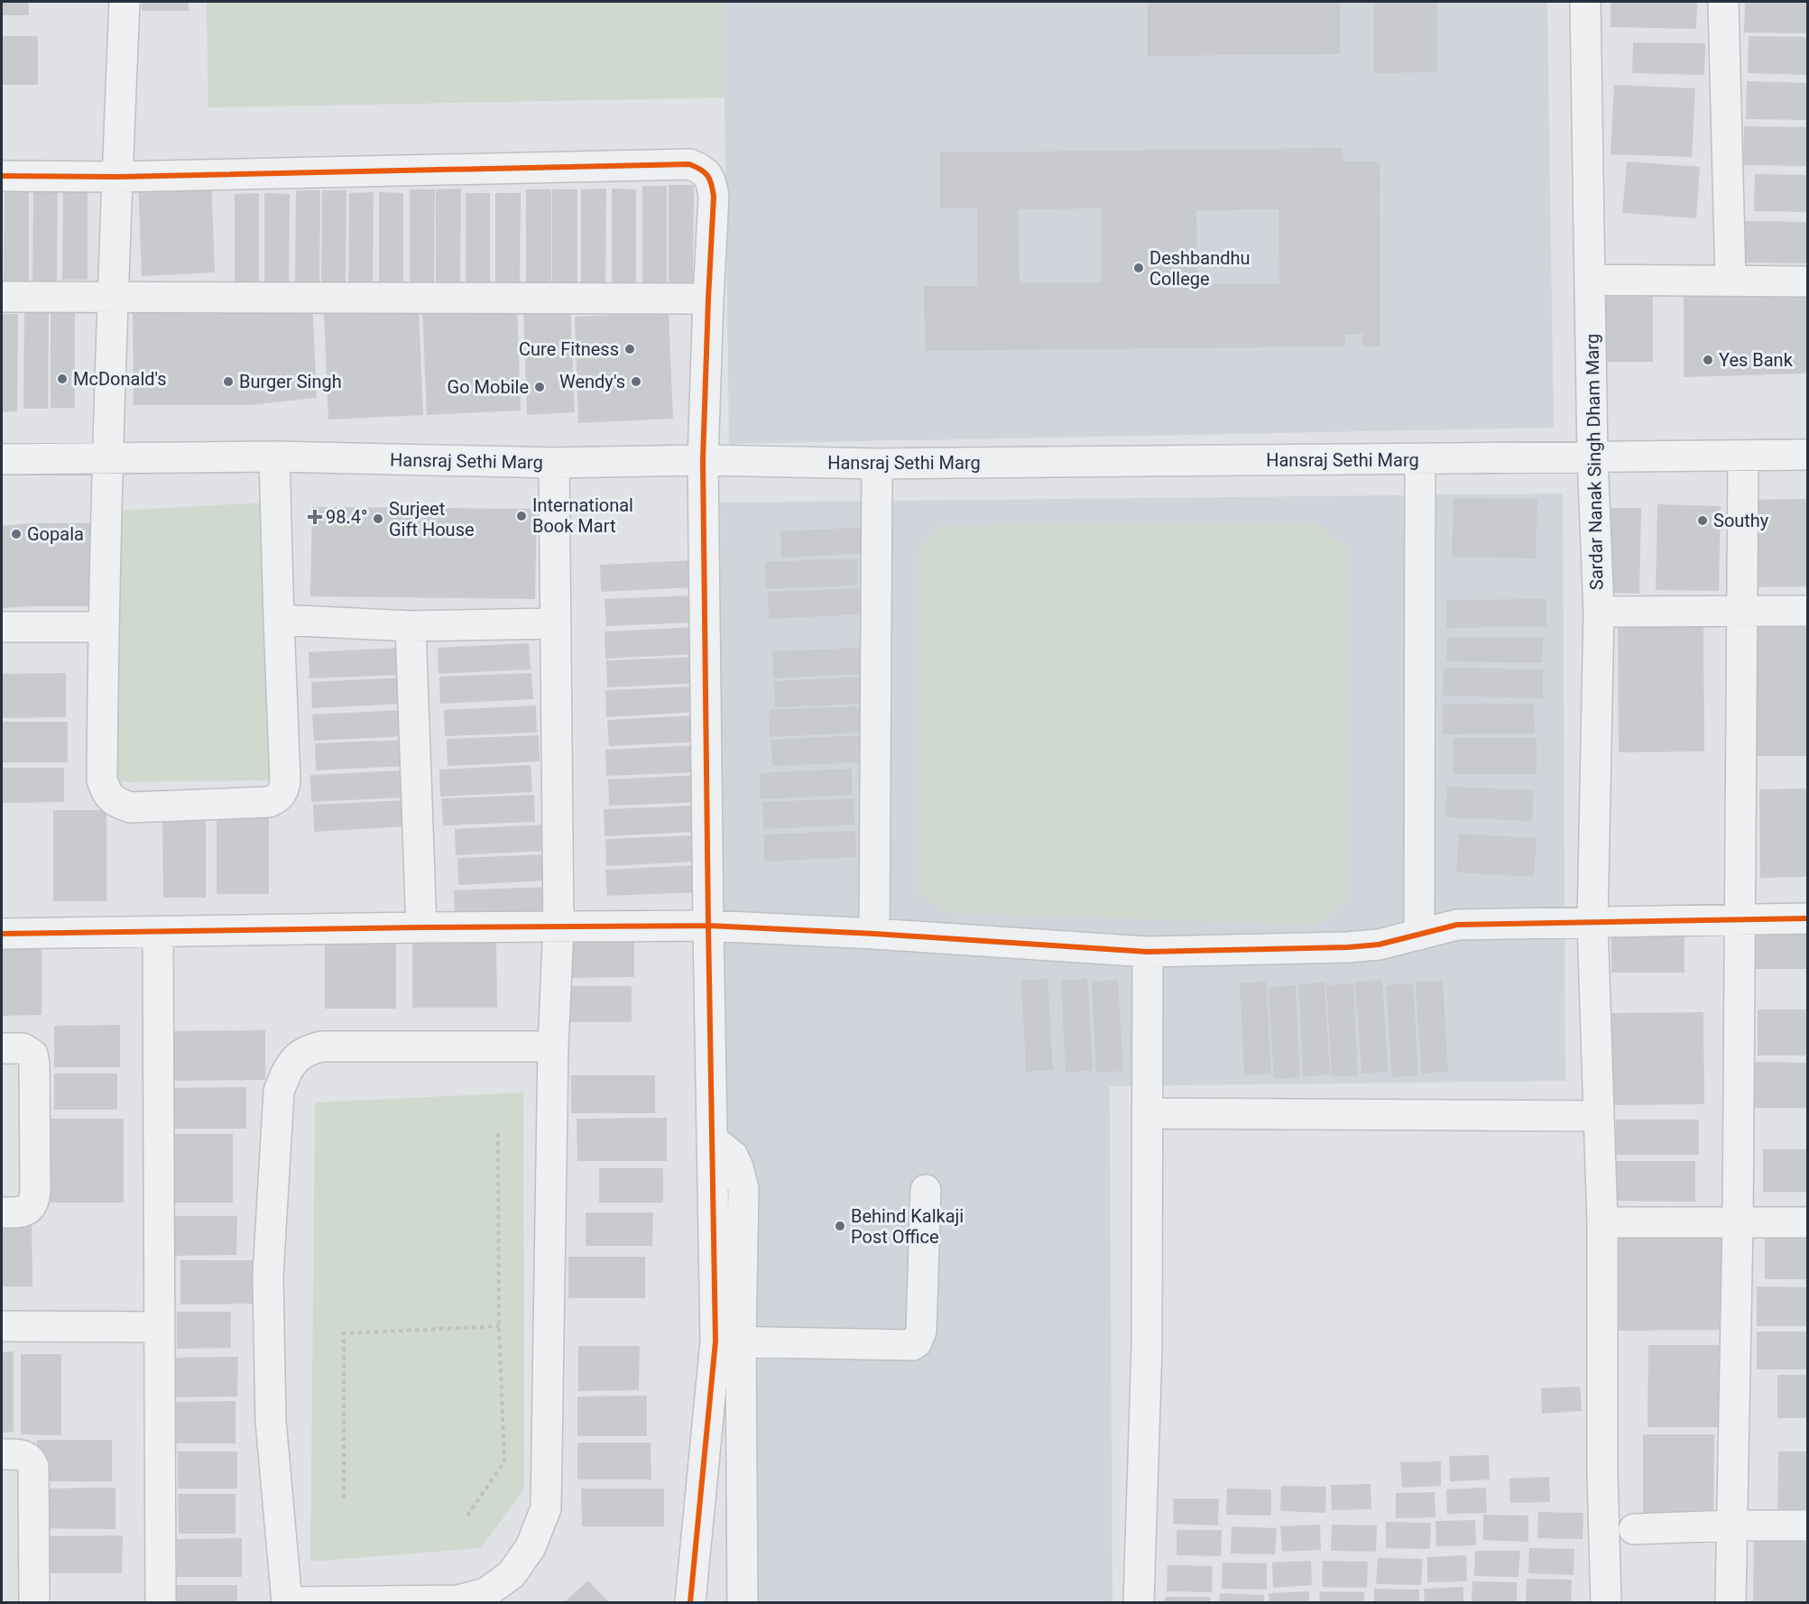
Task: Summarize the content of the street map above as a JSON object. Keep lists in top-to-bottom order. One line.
{"streets":{"street":["Hansraj Sethi Marg","Sardar Nanak Singh Dham Marg"]},"crossings":[["Hansraj Sethi Marg","Sardar Nanak Singh Dham Marg"]],"places":{"other":["Deshbandhu College","Cure Fitness","Yes Bank","McDonald's","Burger Singh","Wendy's","Go Mobile","International Book Mart","Surjeet Gift House","Southy","Gopala","Behind Kalkaji Post Office"],"health":["98.4°"]}}
